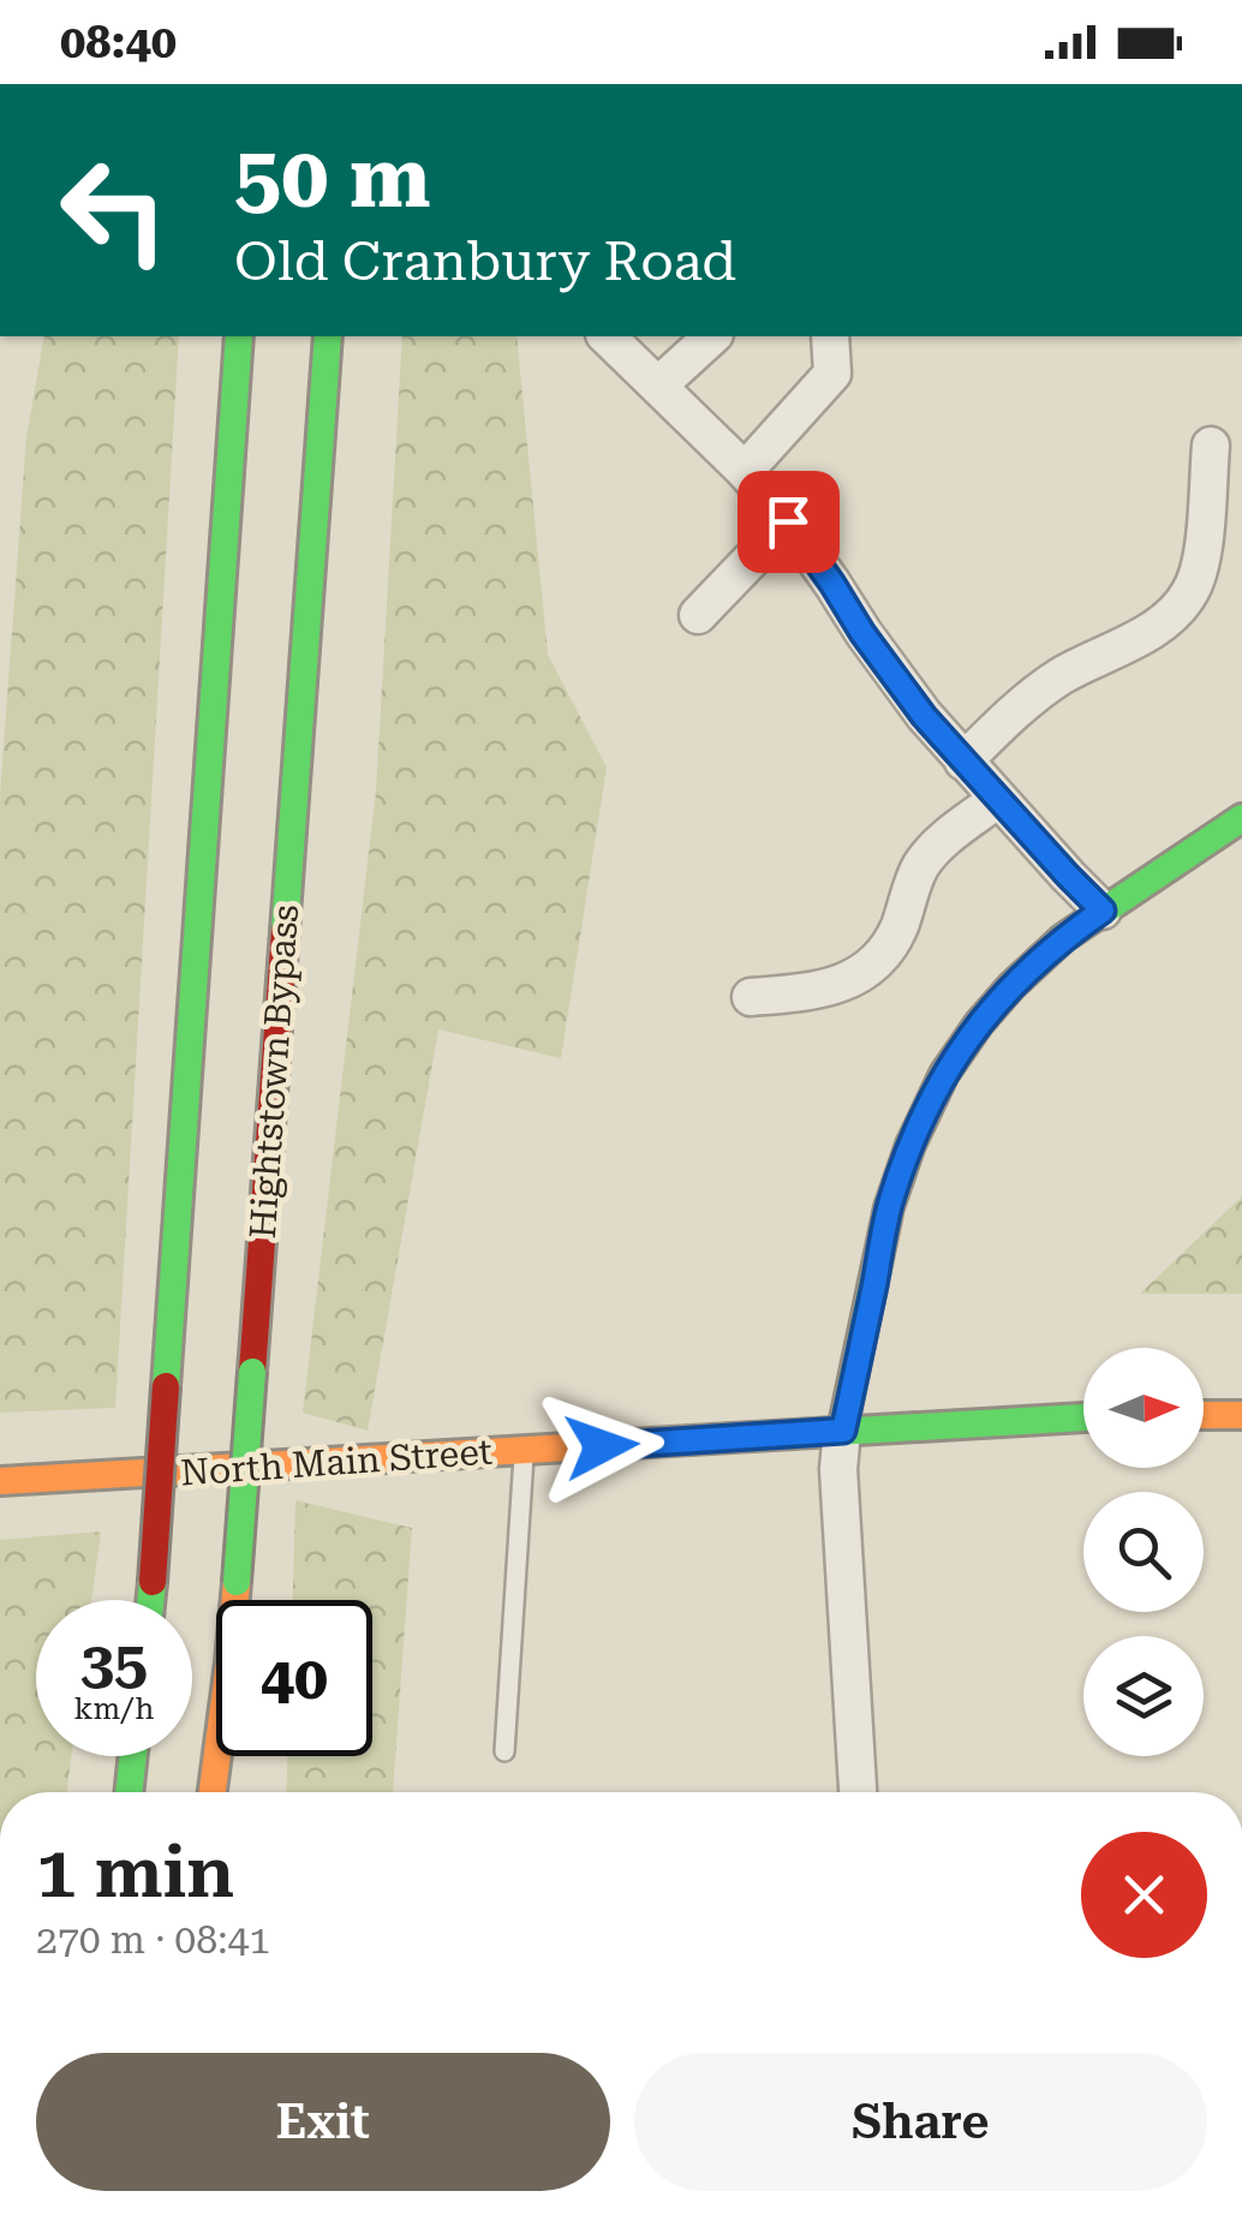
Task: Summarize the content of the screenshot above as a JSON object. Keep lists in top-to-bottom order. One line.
{"streets":{"main road":["Hightstown Bypass","North Main Street"]},"north":"right","page":{"status":"08:40","turn":["50 m","Old Cranbury Road"],"speed":"35 km/h","limit":"40","heading":["1 min","270 m · 08:41"],"buttons":["Exit","Share"]}}
